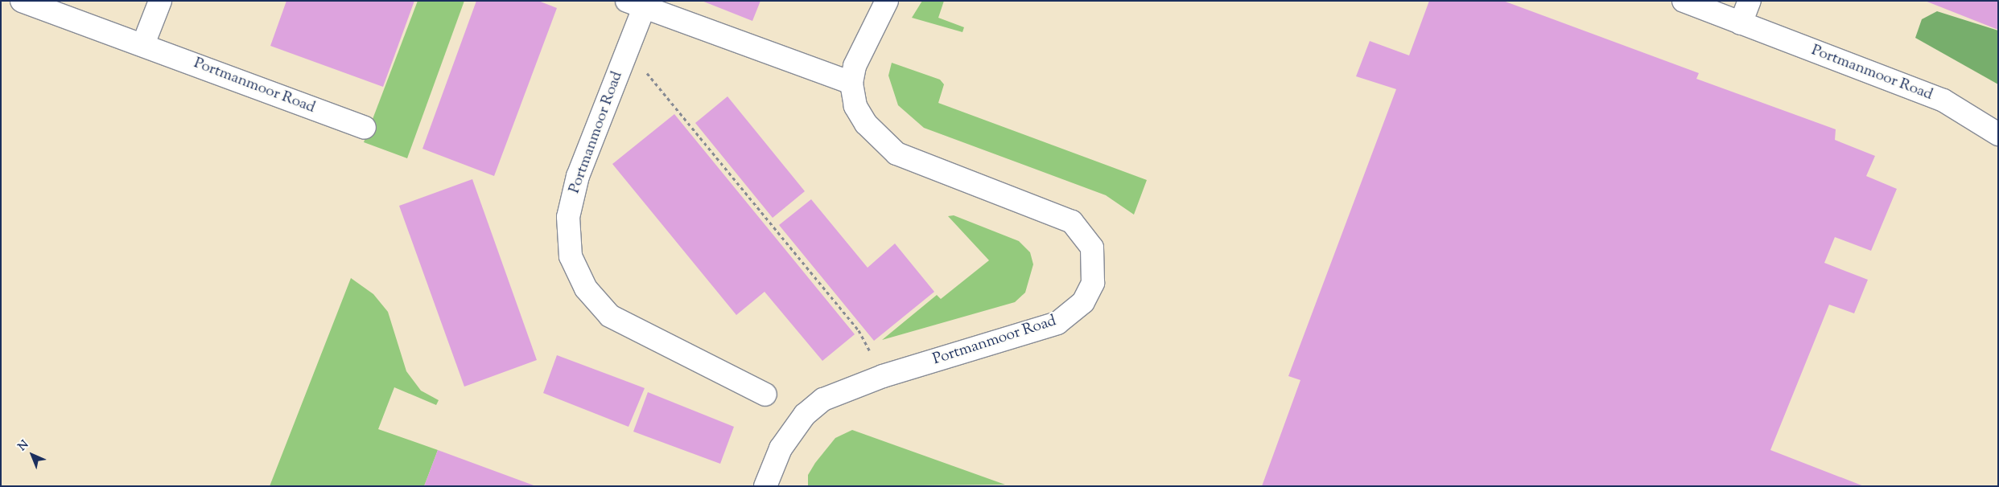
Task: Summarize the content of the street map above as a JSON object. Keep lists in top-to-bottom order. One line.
{"streets":{"street":["Portmanmoor Road"]},"north":"top left"}
